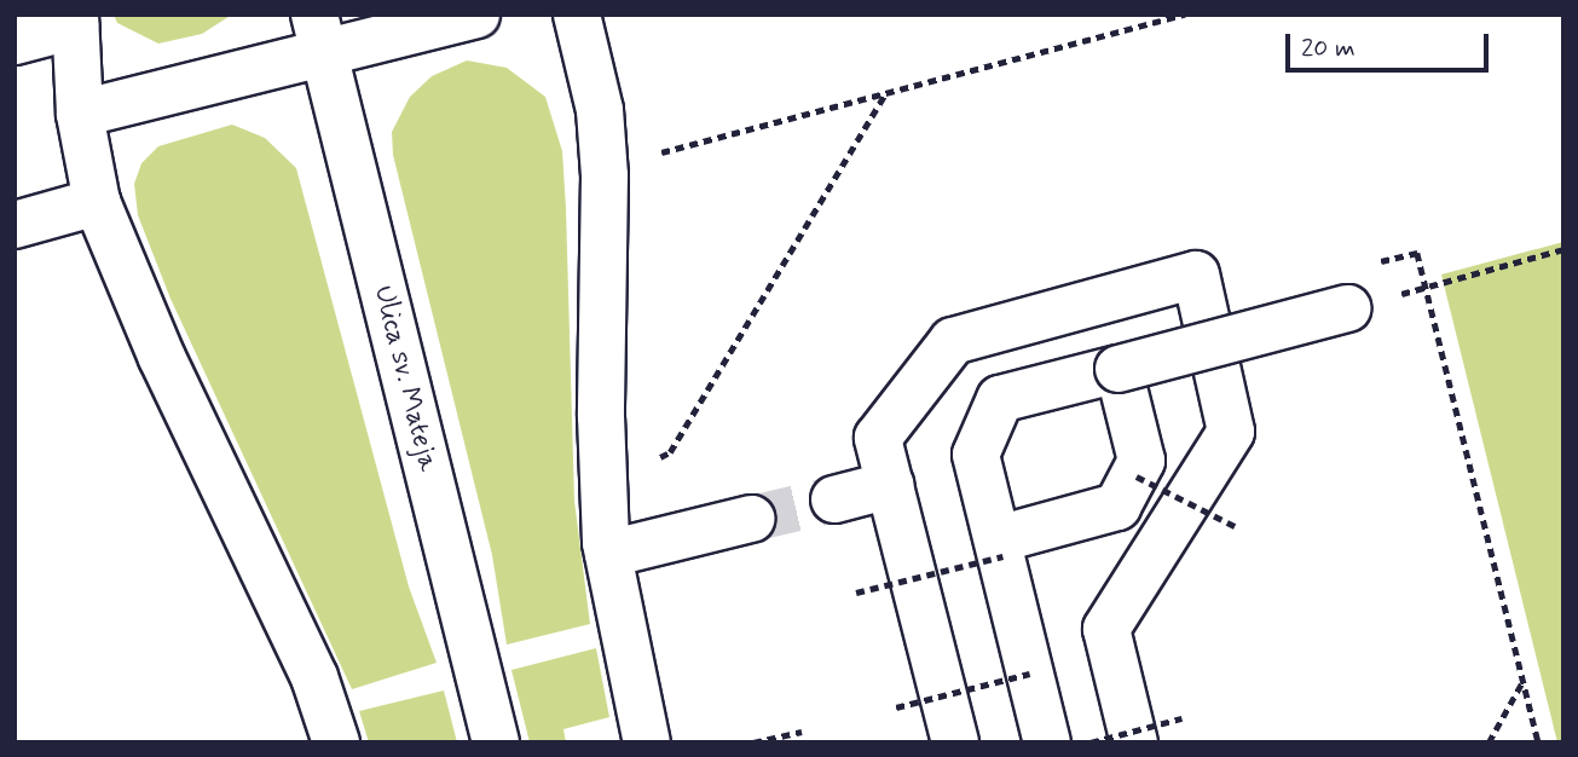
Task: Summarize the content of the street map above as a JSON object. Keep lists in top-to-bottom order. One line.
{"streets":{"street":["Ulica sv. Mateja"]},"scale_bar":"20 m"}
